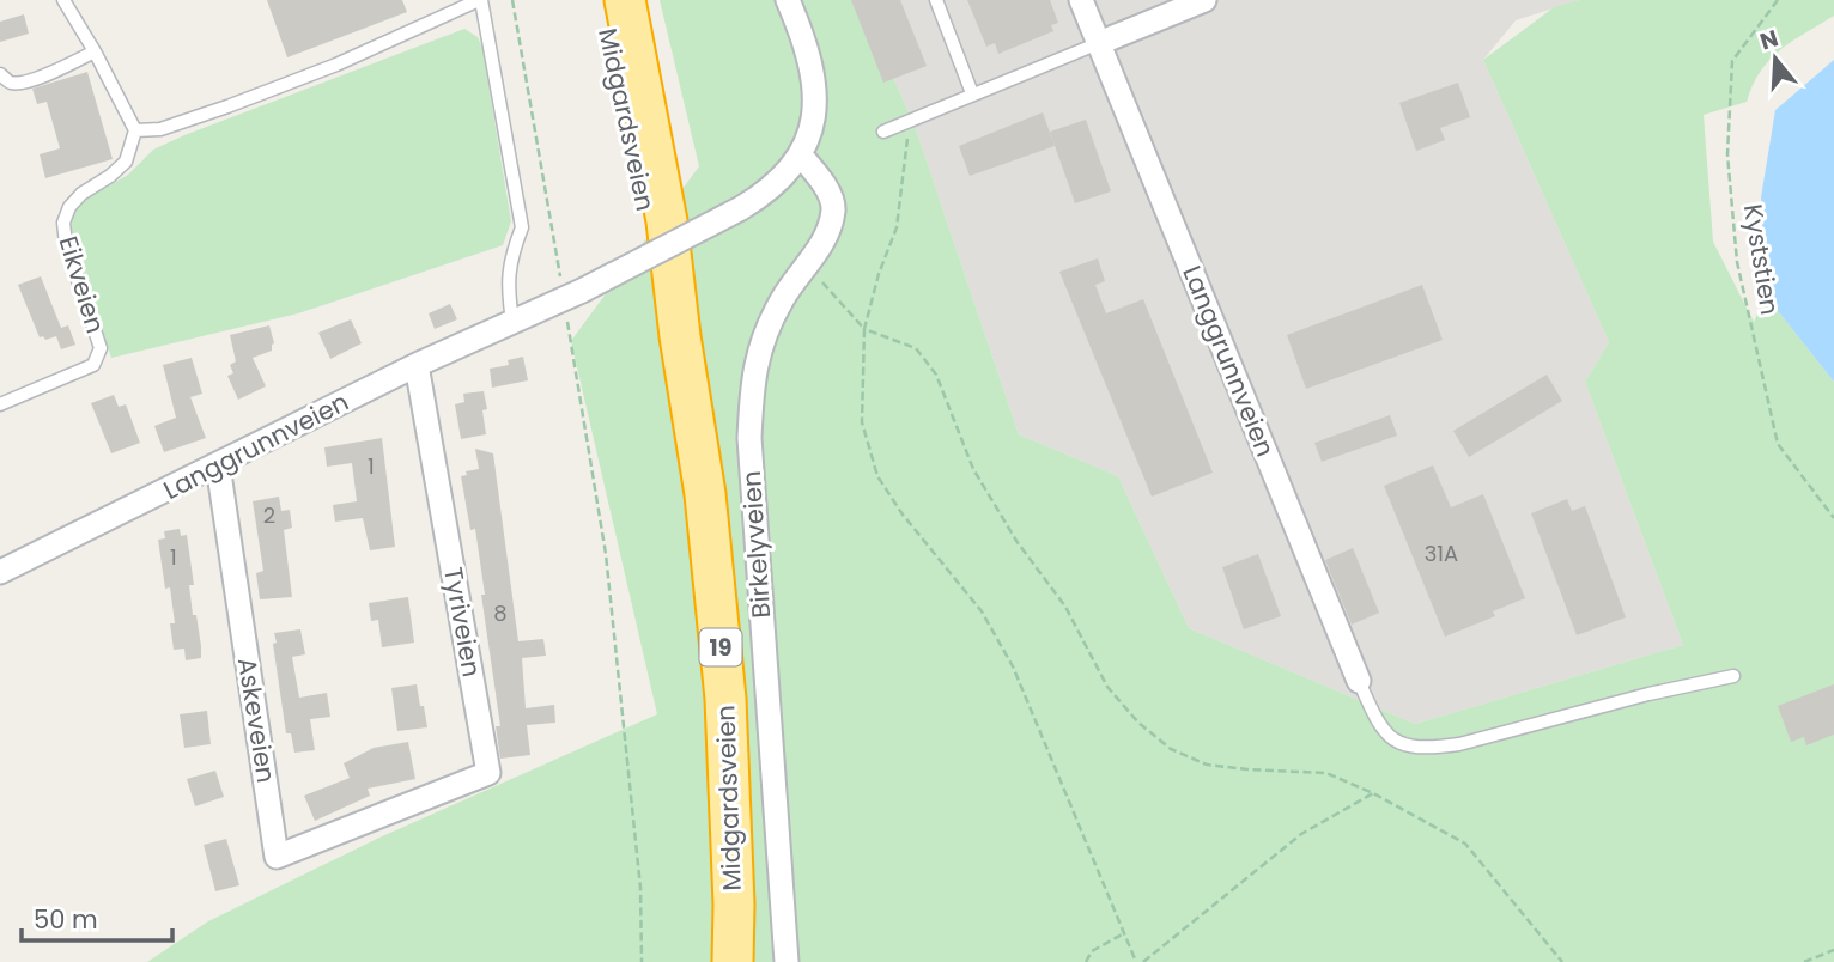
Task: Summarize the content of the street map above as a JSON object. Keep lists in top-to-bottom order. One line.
{"streets":{"highway":["Midgardsveien","19"],"street":["Langgrunnveien","Birkelyveien","Tyriveien","Askeveien"],"lane":["Eikveien"],"path":["Kyststien"]},"crossings":[["Langgrunnveien","Birkelyveien"],["Langgrunnveien","Tyriveien"],["Langgrunnveien","Askeveien"],["Tyriveien","Askeveien"]],"house_numbers":["1","2","31A","1","8"],"scale_bar":"50 m","north":"top"}
